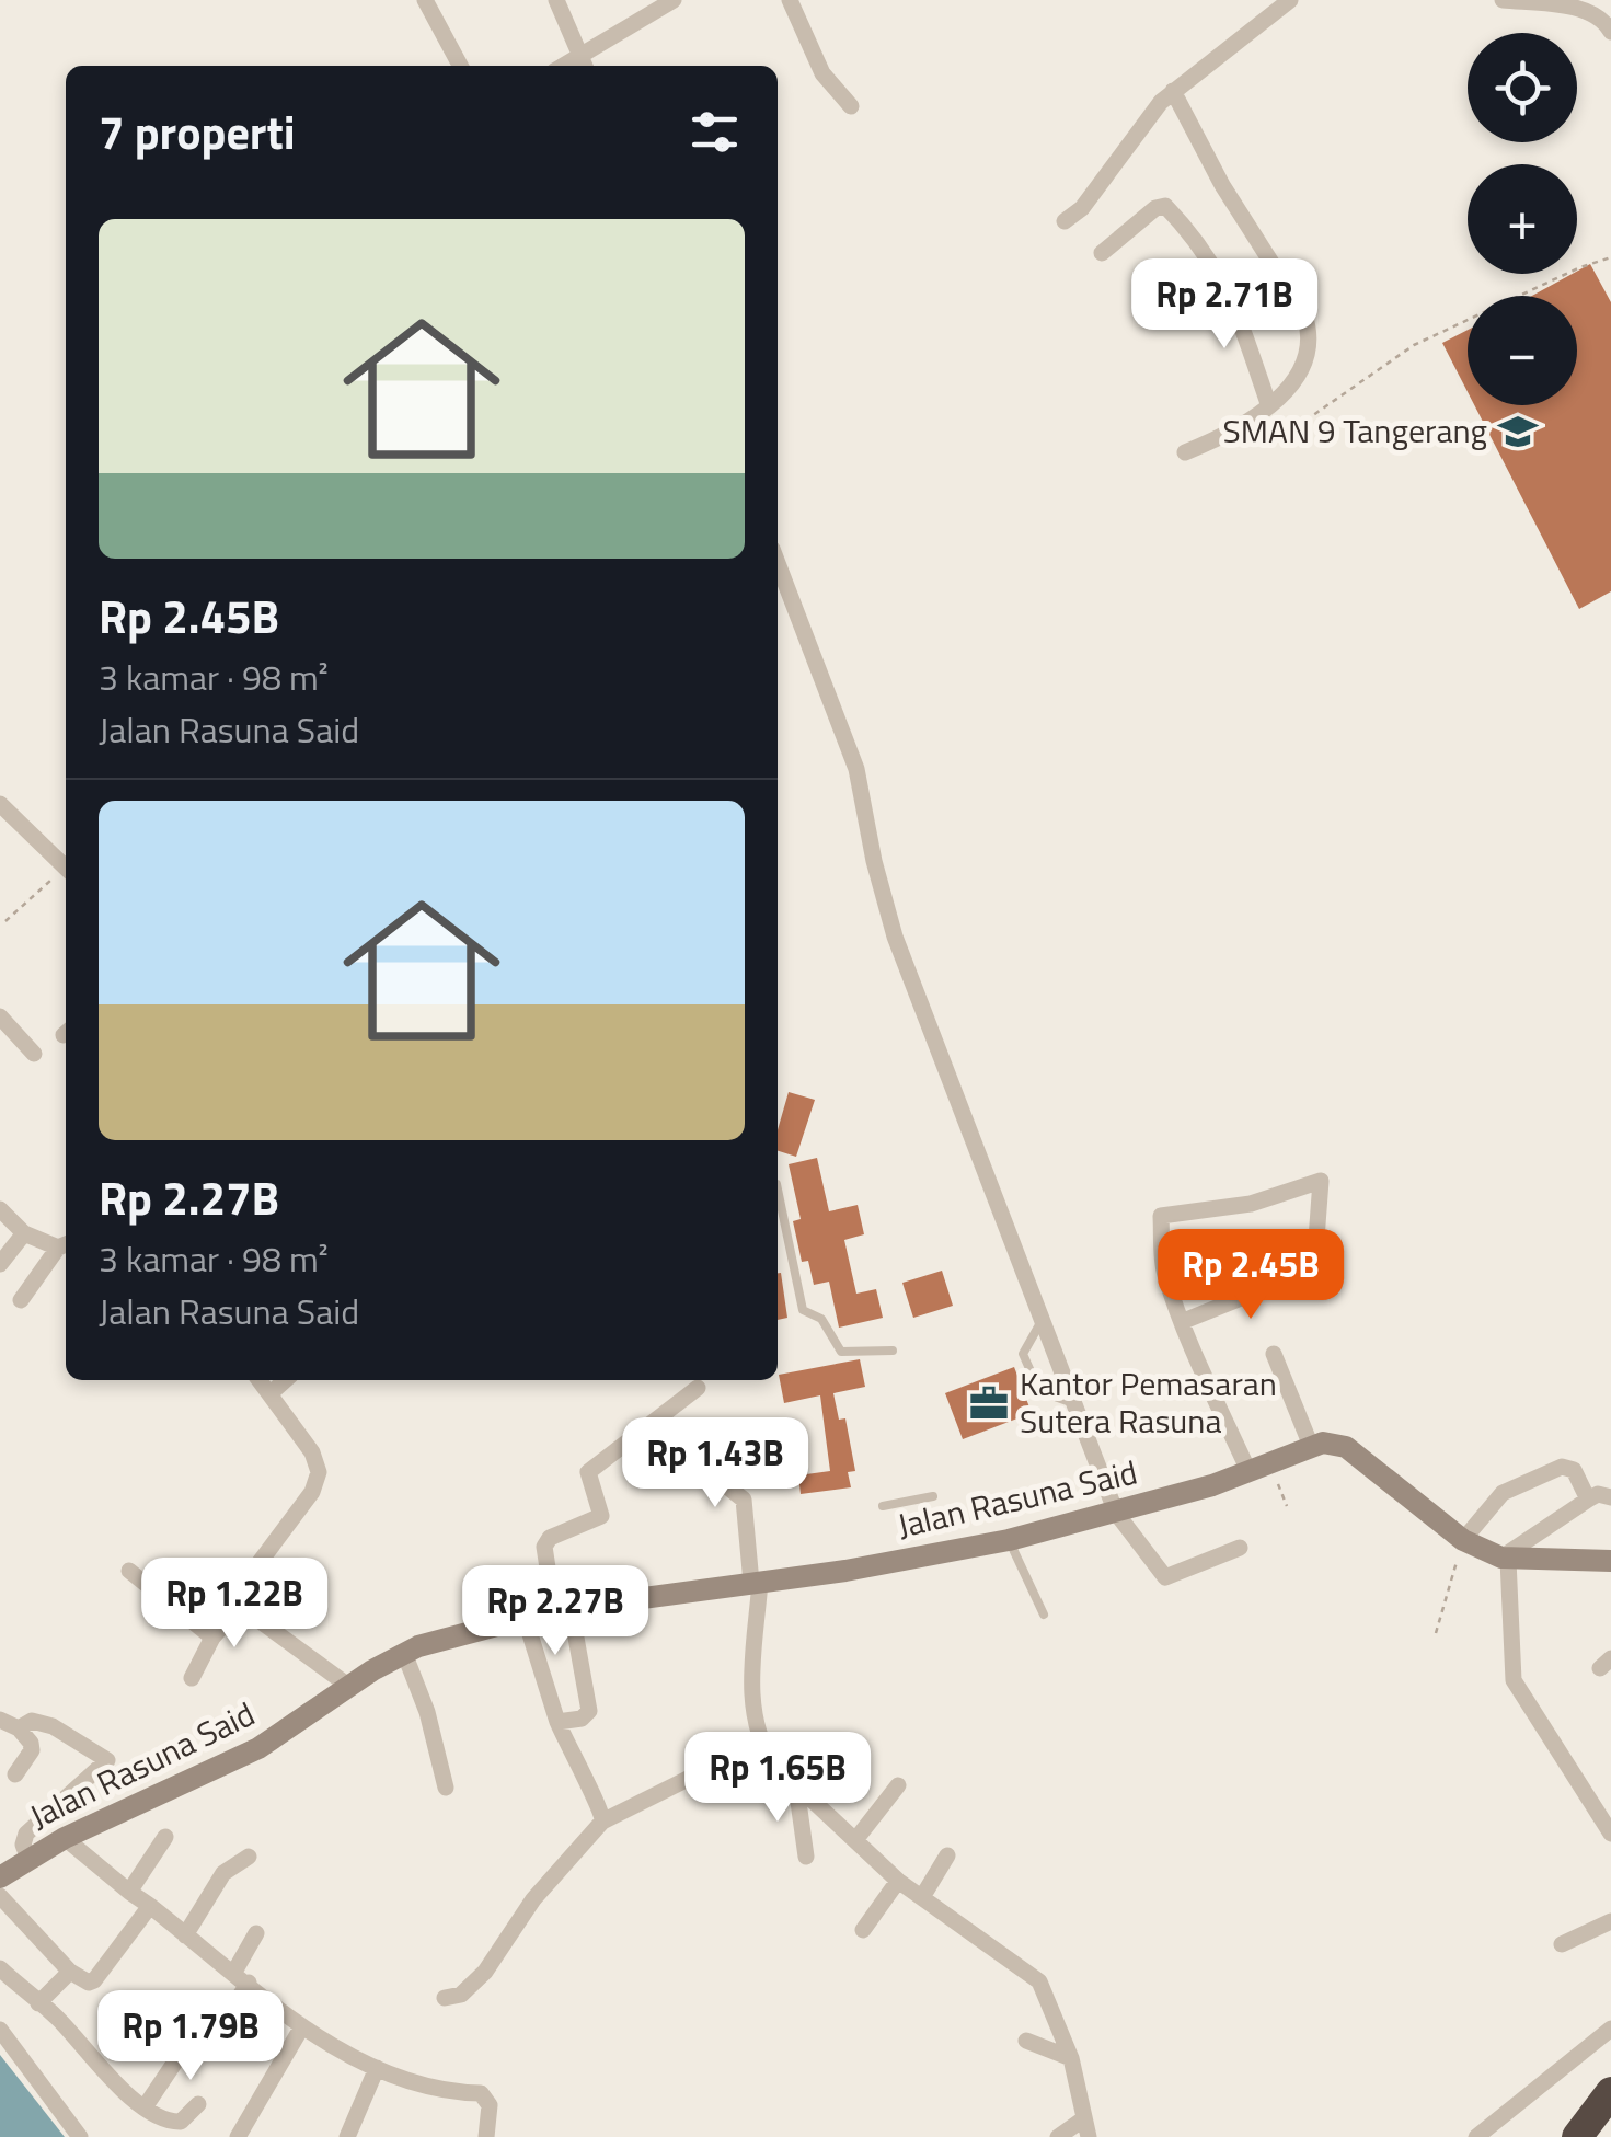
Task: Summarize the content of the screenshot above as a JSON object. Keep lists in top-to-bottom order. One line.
{"streets":{"main road":["Jalan Rasuna Said"]},"places":{"school or university":["SMAN 9 Tangerang"],"office":["Kantor Pemasaran Sutera Rasuna"]},"page":{"map_buttons":["+","−"],"heading":"7 properti","list":[{"name":"Rp 2.45B","note":"3 kamar · 98 m² · Jalan Rasuna Said"},{"name":"Rp 2.27B","note":"3 kamar · 98 m² · Jalan Rasuna Said"}],"price":["Rp 2.71B","Rp 2.45B","Rp 1.43B","Rp 1.22B","Rp 2.27B","Rp 1.65B","Rp 1.79B"]}}
